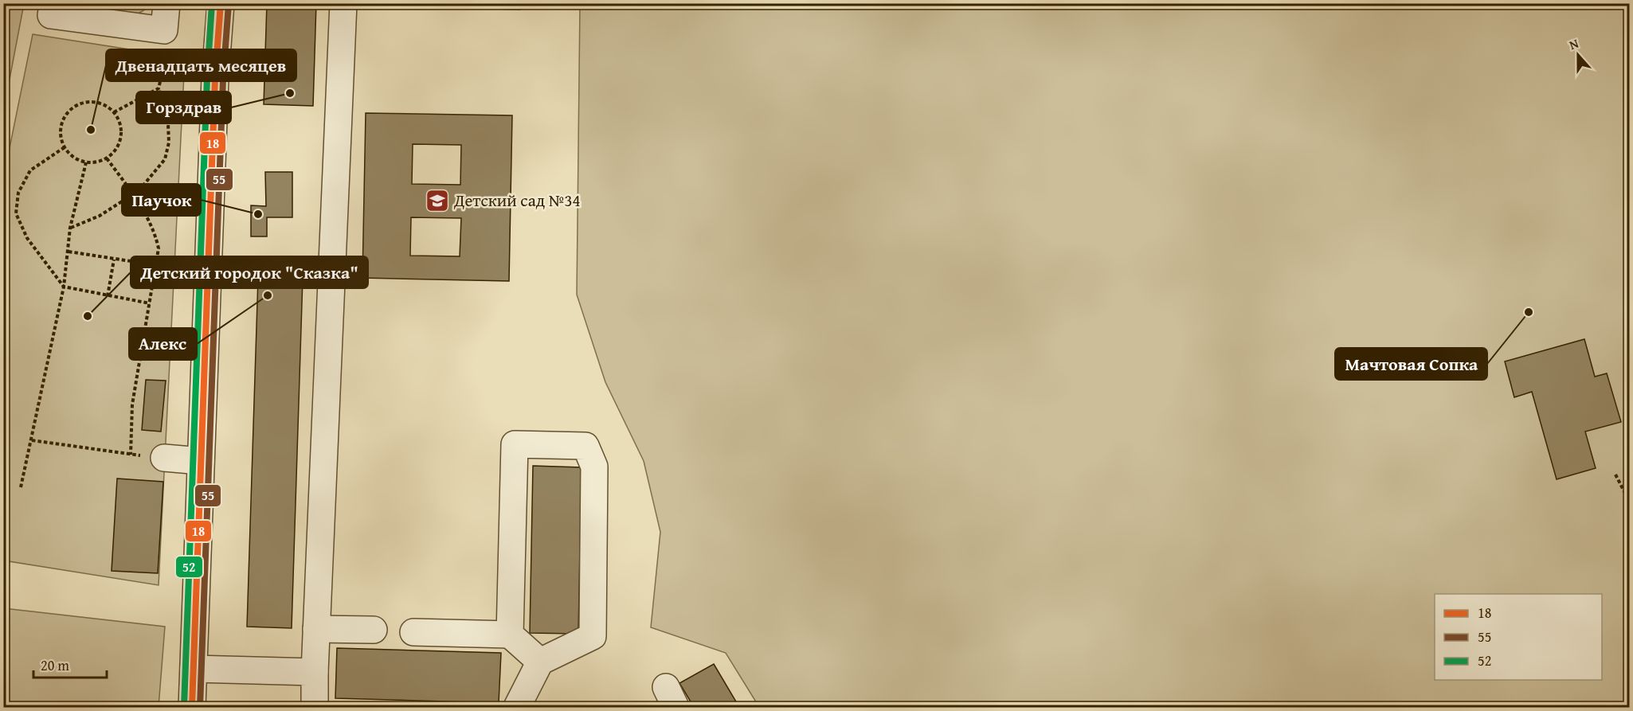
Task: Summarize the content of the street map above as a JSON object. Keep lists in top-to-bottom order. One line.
{"places":{"other":["Горздрав","Двенадцать месяцев","Паучок","Алекс","Мачтовая Сопка","Детский городок \"Сказка\""],"school or university":["Детский сад №34"]},"lines":["transit line 18","transit line 52","transit line 55"],"legend":["18","55","52"],"scale_bar":"20 m","north":"top"}
